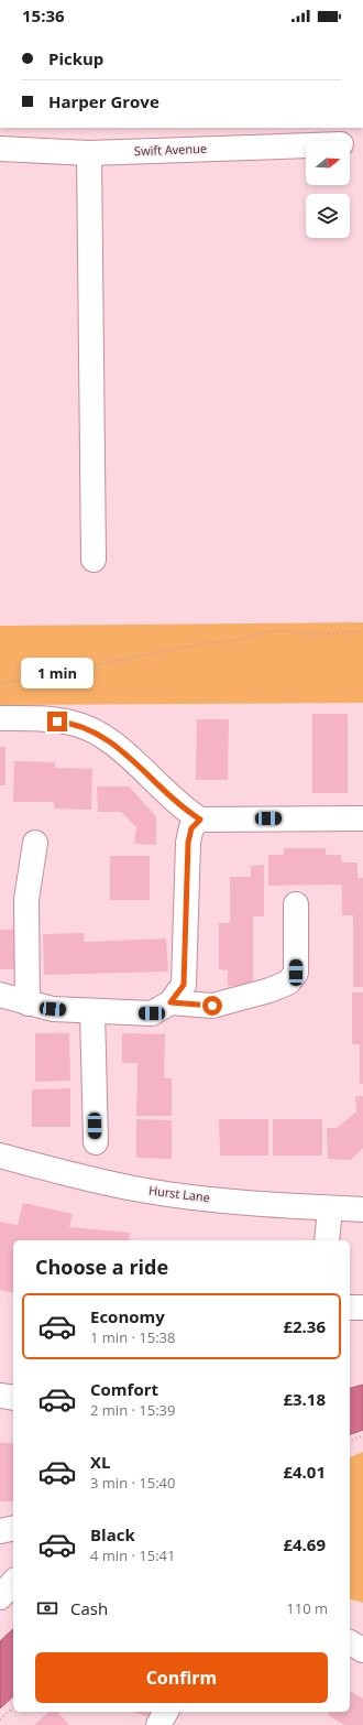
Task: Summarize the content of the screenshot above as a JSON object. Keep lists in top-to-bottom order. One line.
{"streets":{"street":["Swift Avenue","Hurst Lane"]},"north":"right","page":{"status":"15:36","banner":["Pickup","Harper Grove"],"bubble":"1 min","heading":"Choose a ride","list":[{"name":"Economy","note":"1 min · 15:38","value":"£2.36"},{"name":"Comfort","note":"2 min · 15:39","value":"£3.18"},{"name":"XL","note":"3 min · 15:40","value":"£4.01"},{"name":"Black","note":"4 min · 15:41","value":"£4.69"}],"pay":["Cash","110 m"],"buttons":"Confirm"}}
